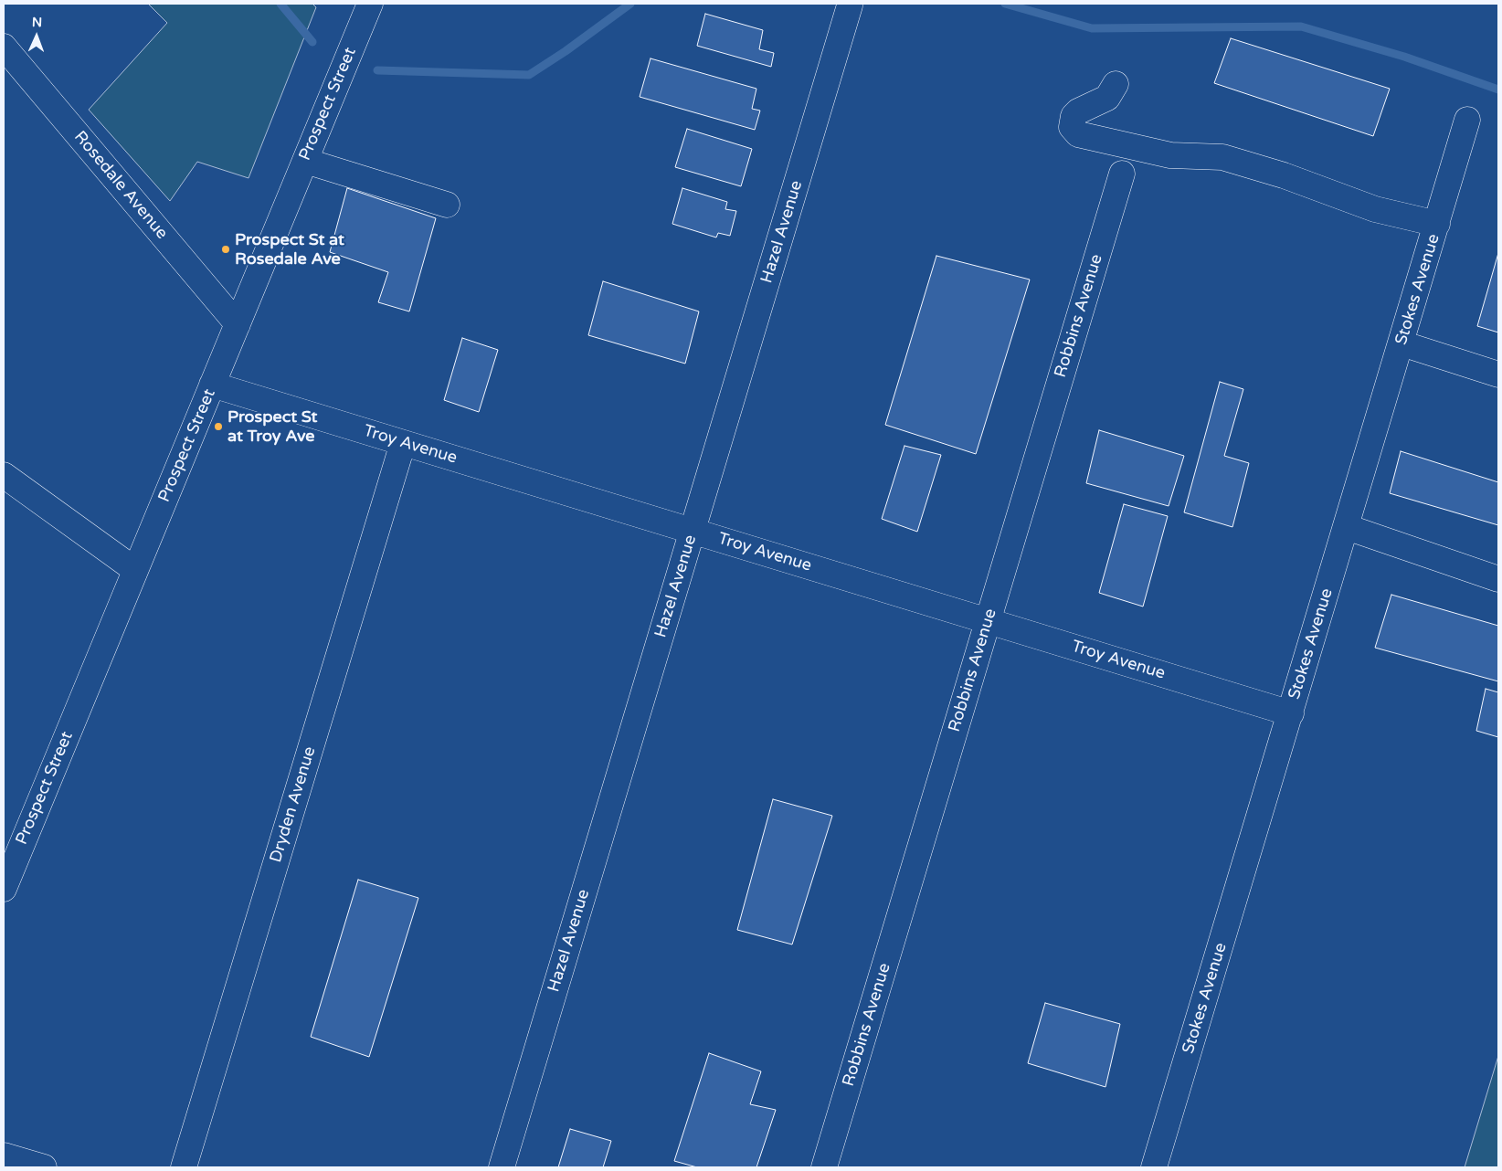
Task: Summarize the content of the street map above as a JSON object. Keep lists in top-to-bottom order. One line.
{"streets":{"street":["Prospect Street","Rosedale Avenue","Hazel Avenue","Stokes Avenue","Robbins Avenue","Troy Avenue","Dryden Avenue"]},"crossings":[["Prospect Street","Rosedale Avenue"],["Prospect Street","Troy Avenue"],["Hazel Avenue","Troy Avenue"],["Stokes Avenue","Troy Avenue"],["Robbins Avenue","Troy Avenue"],["Troy Avenue","Dryden Avenue"]],"places":["Prospect St at Rosedale Ave","Prospect St at Troy Ave"],"north":"top"}
